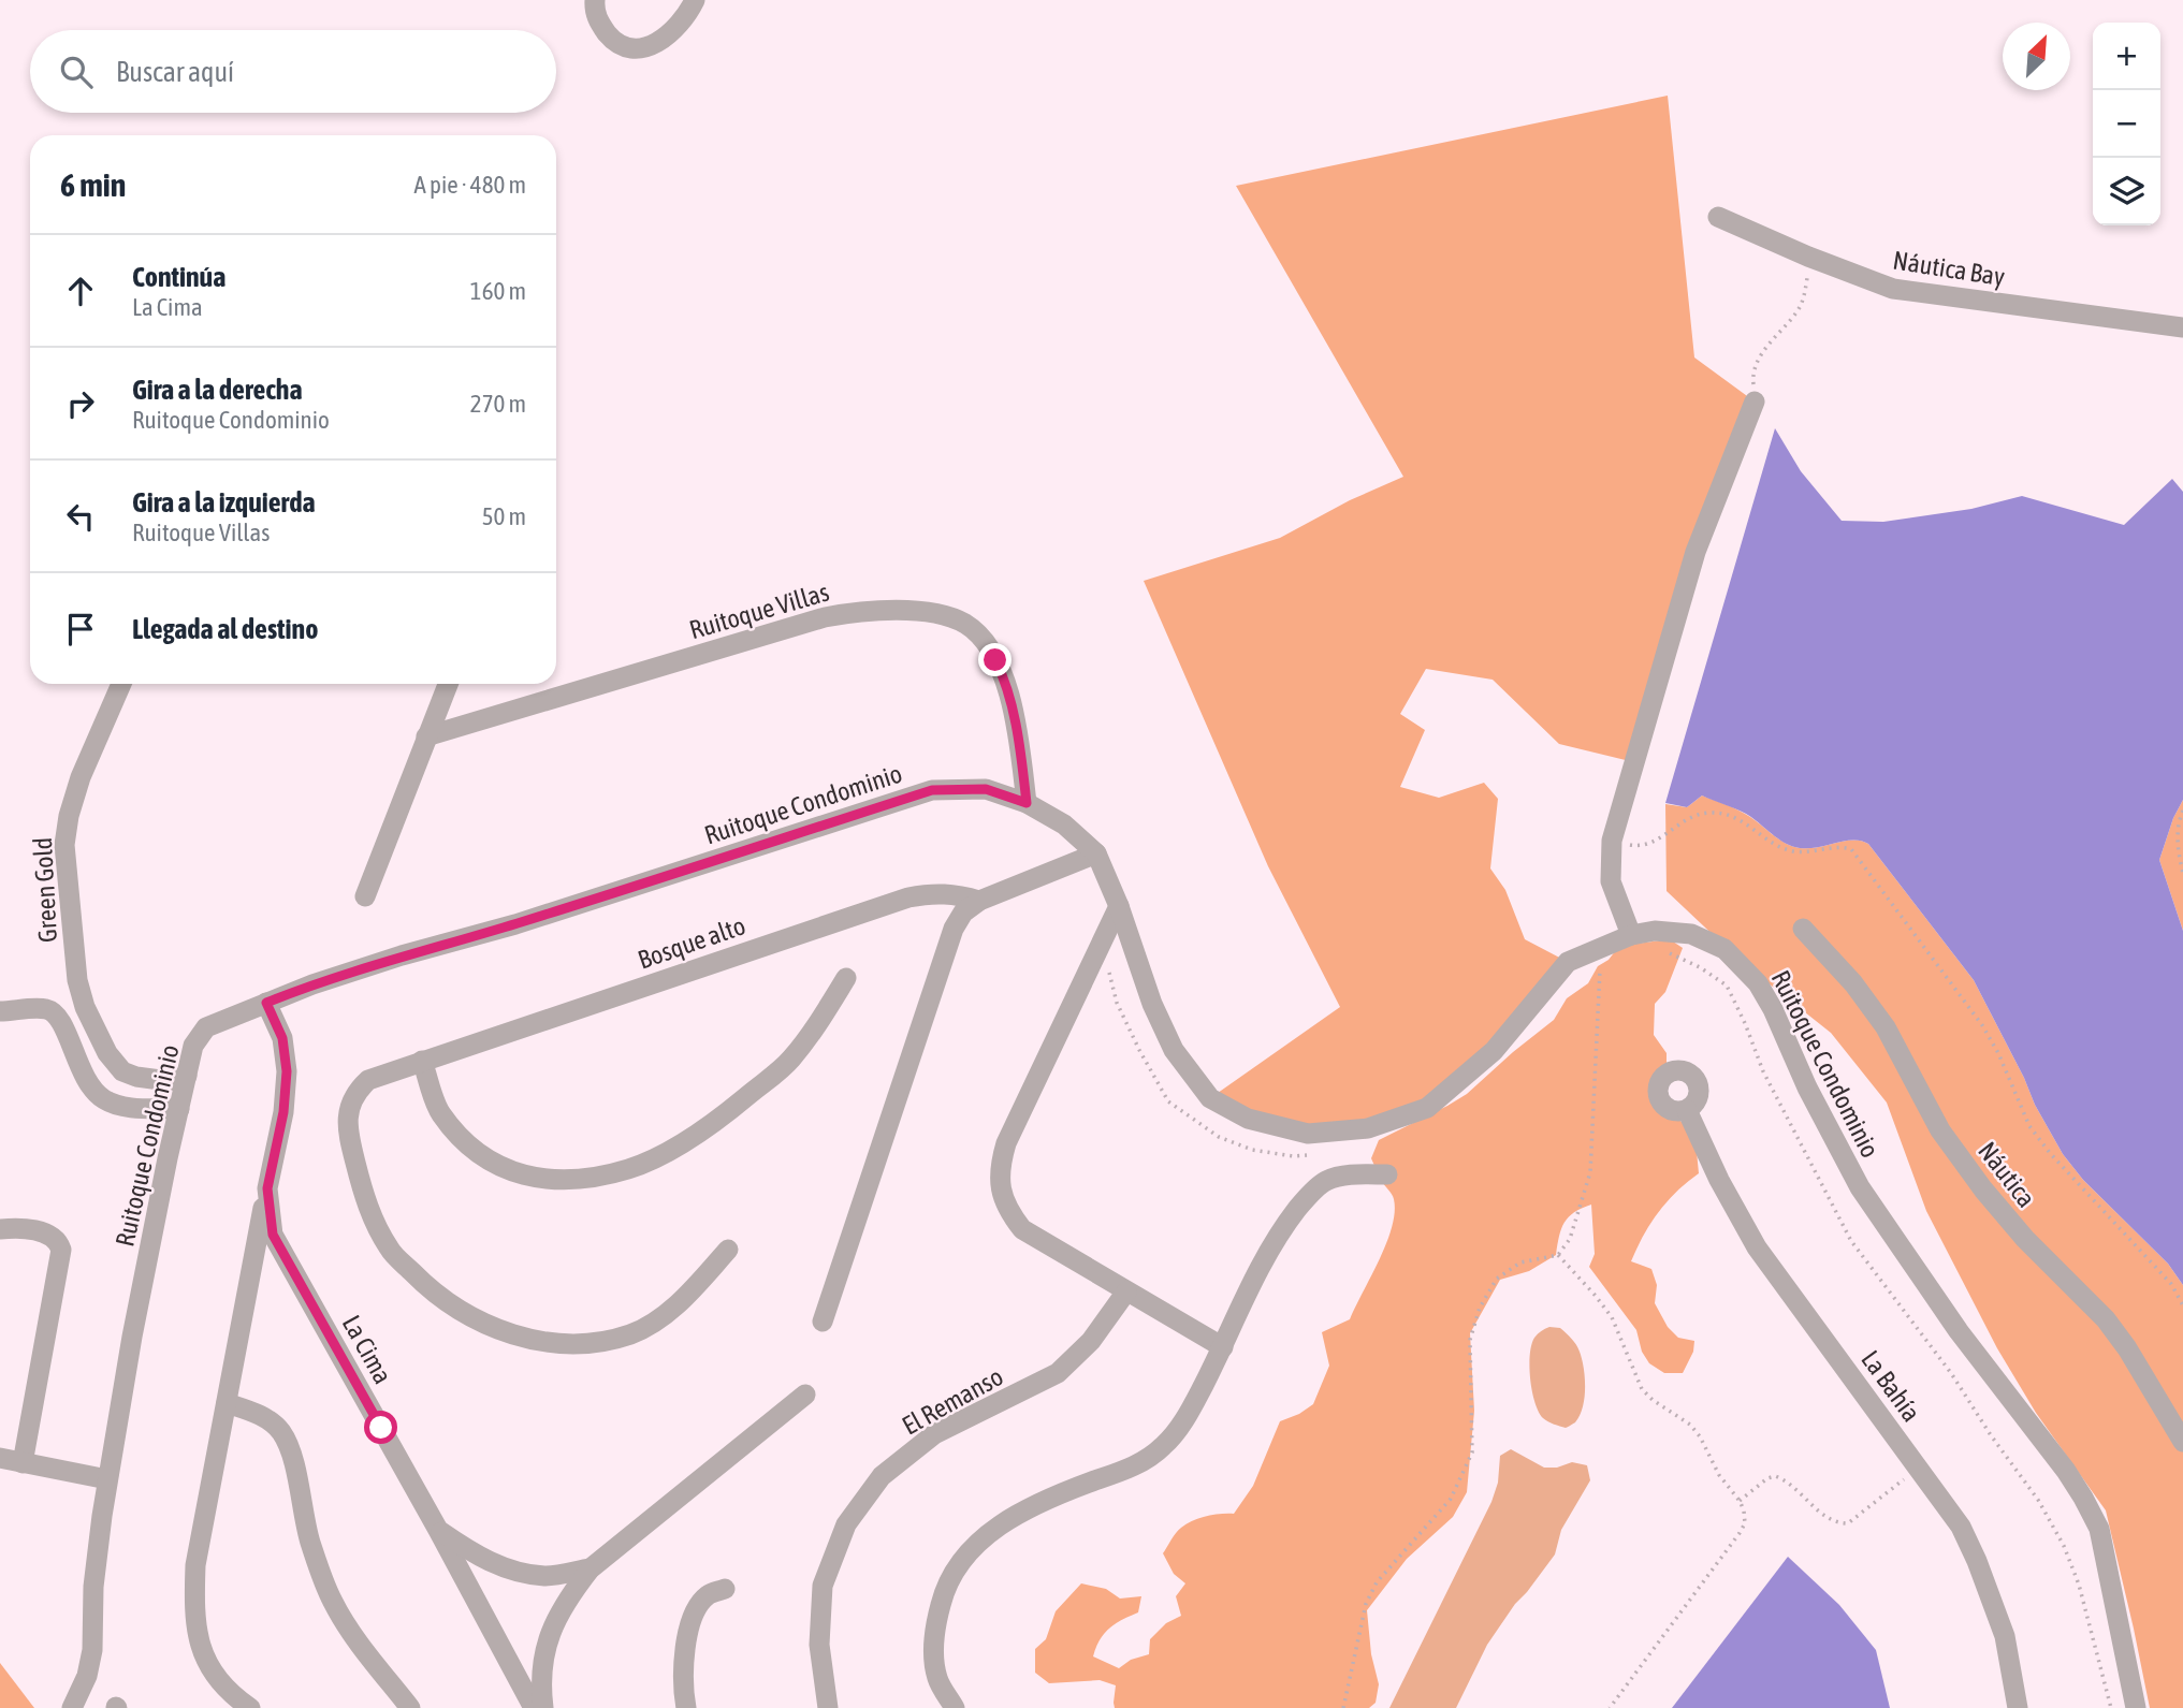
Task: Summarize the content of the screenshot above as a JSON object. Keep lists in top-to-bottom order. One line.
{"streets":{"street":["Náutica Bay","Ruitoque Villas","Ruitoque Condominio","Green Gold","Bosque alto","Náutica","La Cima","La Bahía","El Remanso"]},"crossings":[["Ruitoque Villas","Ruitoque Condominio"],["Ruitoque Condominio","La Cima"]],"north":"top right","page":{"map_buttons":["+","−"],"search":"Buscar aquí","heading":["6 min","A pie · 480 m"],"list":[["Continúa","La Cima","160 m"],["Gira a la derecha","Ruitoque Condominio","270 m"],["Gira a la izquierda","Ruitoque Villas","50 m"],"Llegada al destino"]}}
